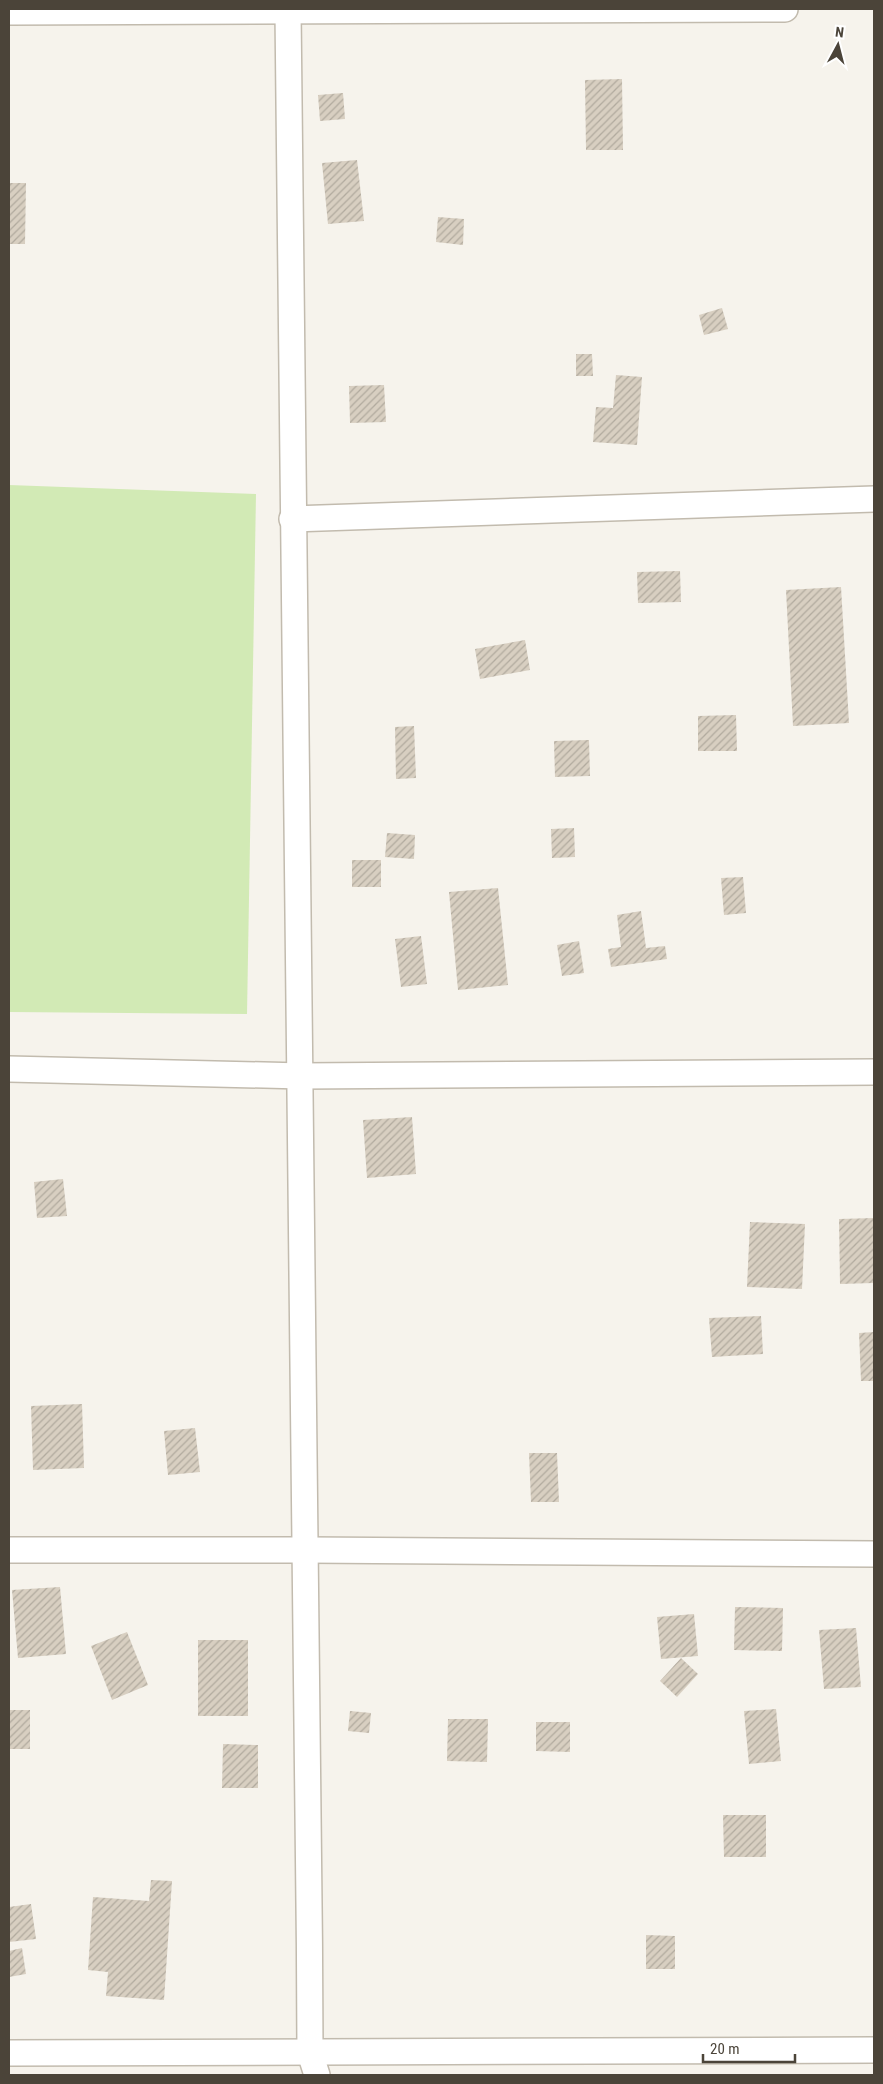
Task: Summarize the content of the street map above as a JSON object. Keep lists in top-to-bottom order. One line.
{"scale_bar":"20 m","north":"top"}
